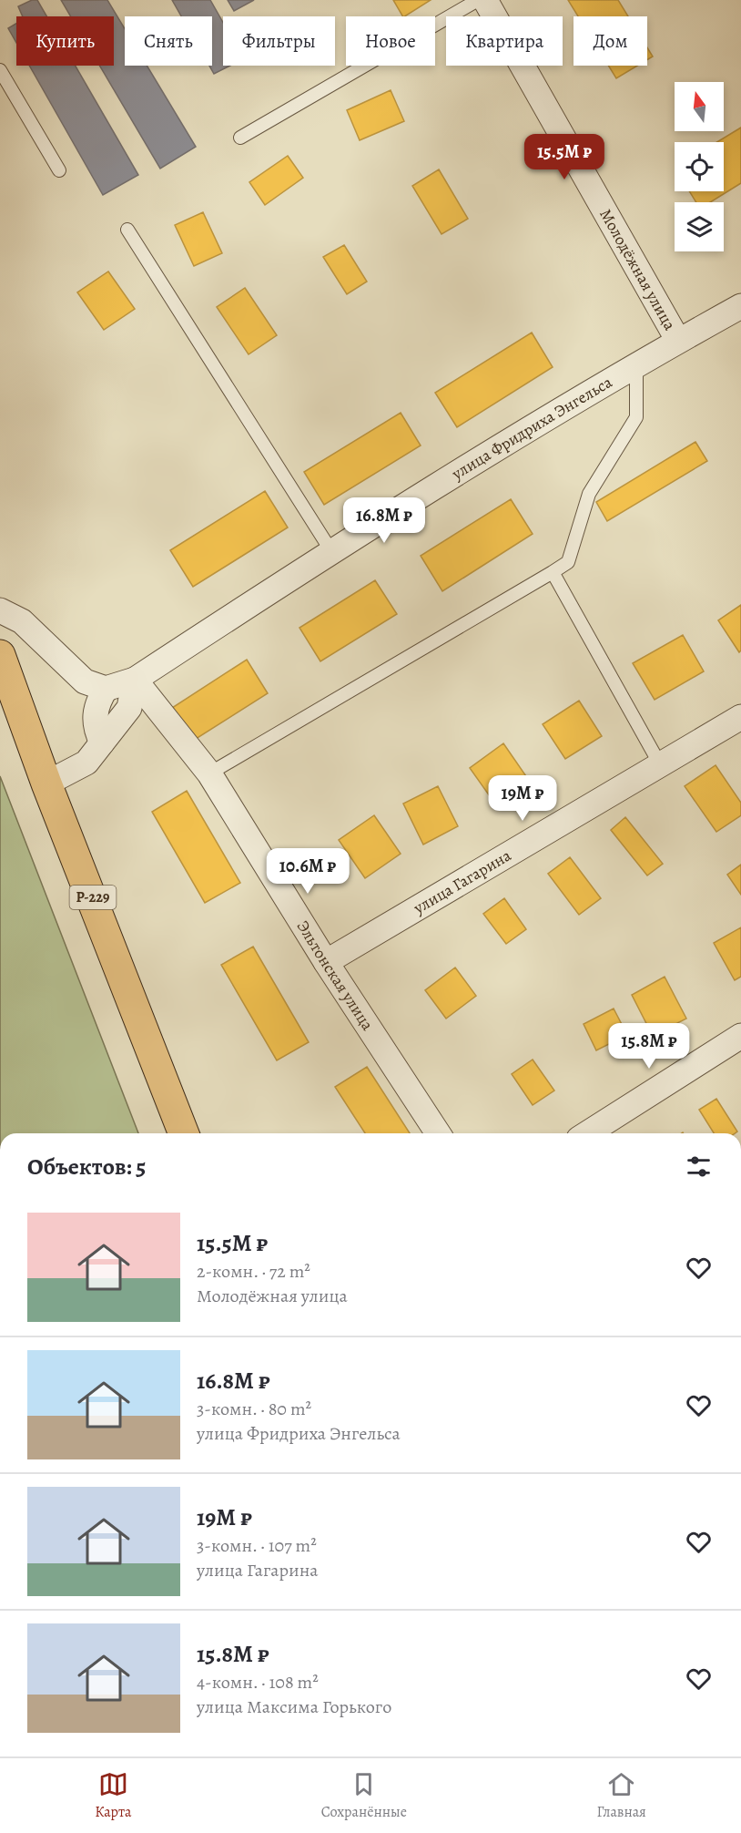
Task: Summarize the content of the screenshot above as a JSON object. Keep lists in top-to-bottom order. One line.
{"streets":{"main road":["Р-229"],"street":["Молодёжная улица","улица Фридриха Энгельса","улица Гагарина","Эльтонская улица"]},"crossings":[["Молодёжная улица","улица Фридриха Энгельса"],["улица Фридриха Энгельса","Эльтонская улица"],["улица Гагарина","Эльтонская улица"]],"north":"top","page":{"chip":["Купить","Снять","Фильтры","Новое","Квартира","Дом"],"price":["15.5M ₽","16.8M ₽","19M ₽","10.6M ₽","15.8M ₽"],"heading":"Объектов: 5","list":[{"name":"15.5M ₽","note":"2-комн. · 72 m² · Молодёжная улица"},{"name":"16.8M ₽","note":"3-комн. · 80 m² · улица Фридриха Энгельса"},{"name":"19M ₽","note":"3-комн. · 107 m² · улица Гагарина"},{"name":"15.8M ₽","note":"4-комн. · 108 m² · улица Максима Горького"}],"tabs":["Карта","Сохранённые","Главная"]}}
